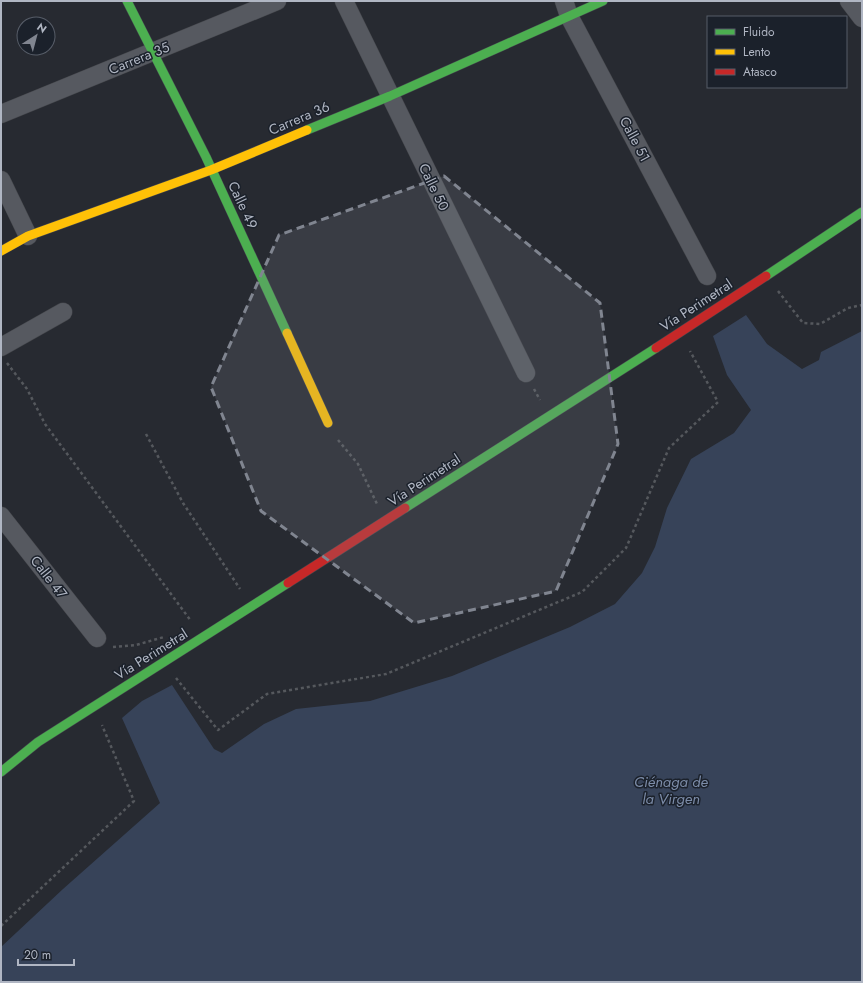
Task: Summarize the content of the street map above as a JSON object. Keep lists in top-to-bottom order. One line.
{"streets":{"street":["Carrera 35","Carrera 36","Calle 51","Calle 50","Calle 49","Vía Perimetral","Calle 47"]},"crossings":[["Carrera 35","Calle 49"],["Carrera 36","Calle 51"],["Carrera 36","Calle 50"],["Carrera 36","Calle 49"]],"water":["Ciénaga de la Virgen"],"legend":["Fluido","Lento","Atasco"],"scale_bar":"20 m","north":"top right"}
